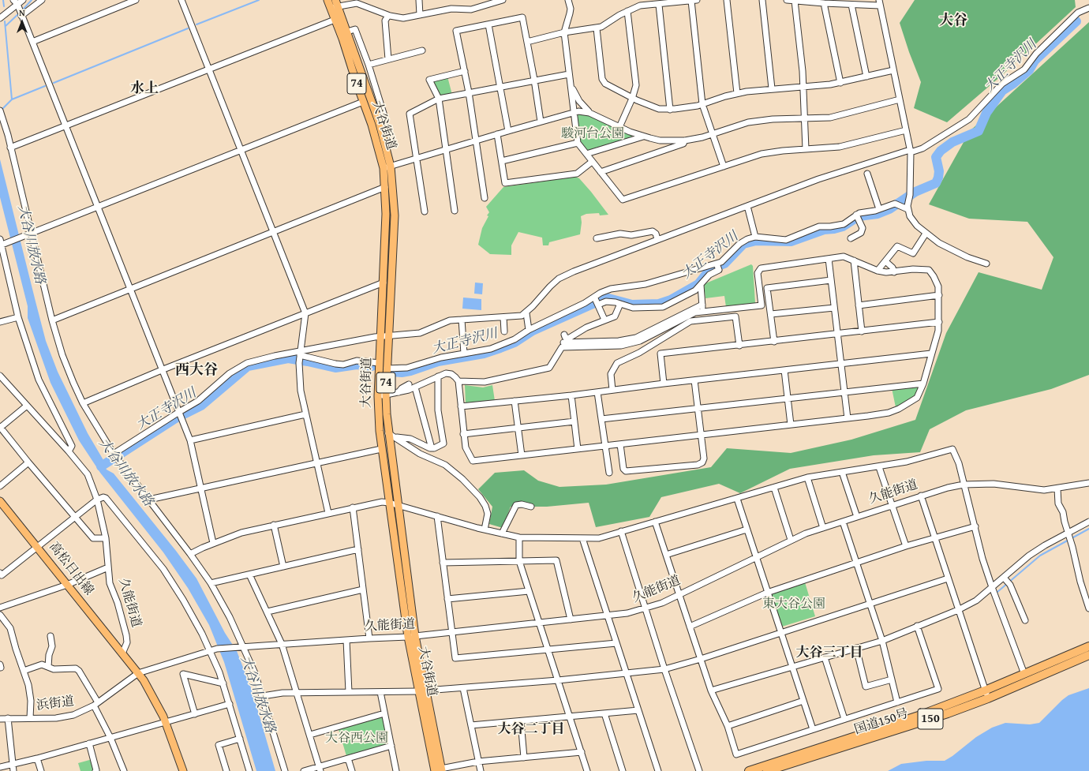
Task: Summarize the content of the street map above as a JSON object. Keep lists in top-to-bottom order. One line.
{"streets":{"highway":["150","国道150号"],"main road":["74","大谷街道","高松日出線"],"street":["久能街道","浜街道"]},"crossings":[["大谷街道","久能街道"],["久能街道","高松日出線"],["久能街道","浜街道"],["150","国道150号"]],"districts":["大谷","水上","西大谷","大谷三丁目","大谷二丁目"],"water":["大正寺沢川","大谷川放水路"],"parks":["駿河台公園","東大谷公園","大谷西公園"],"north":"top"}
